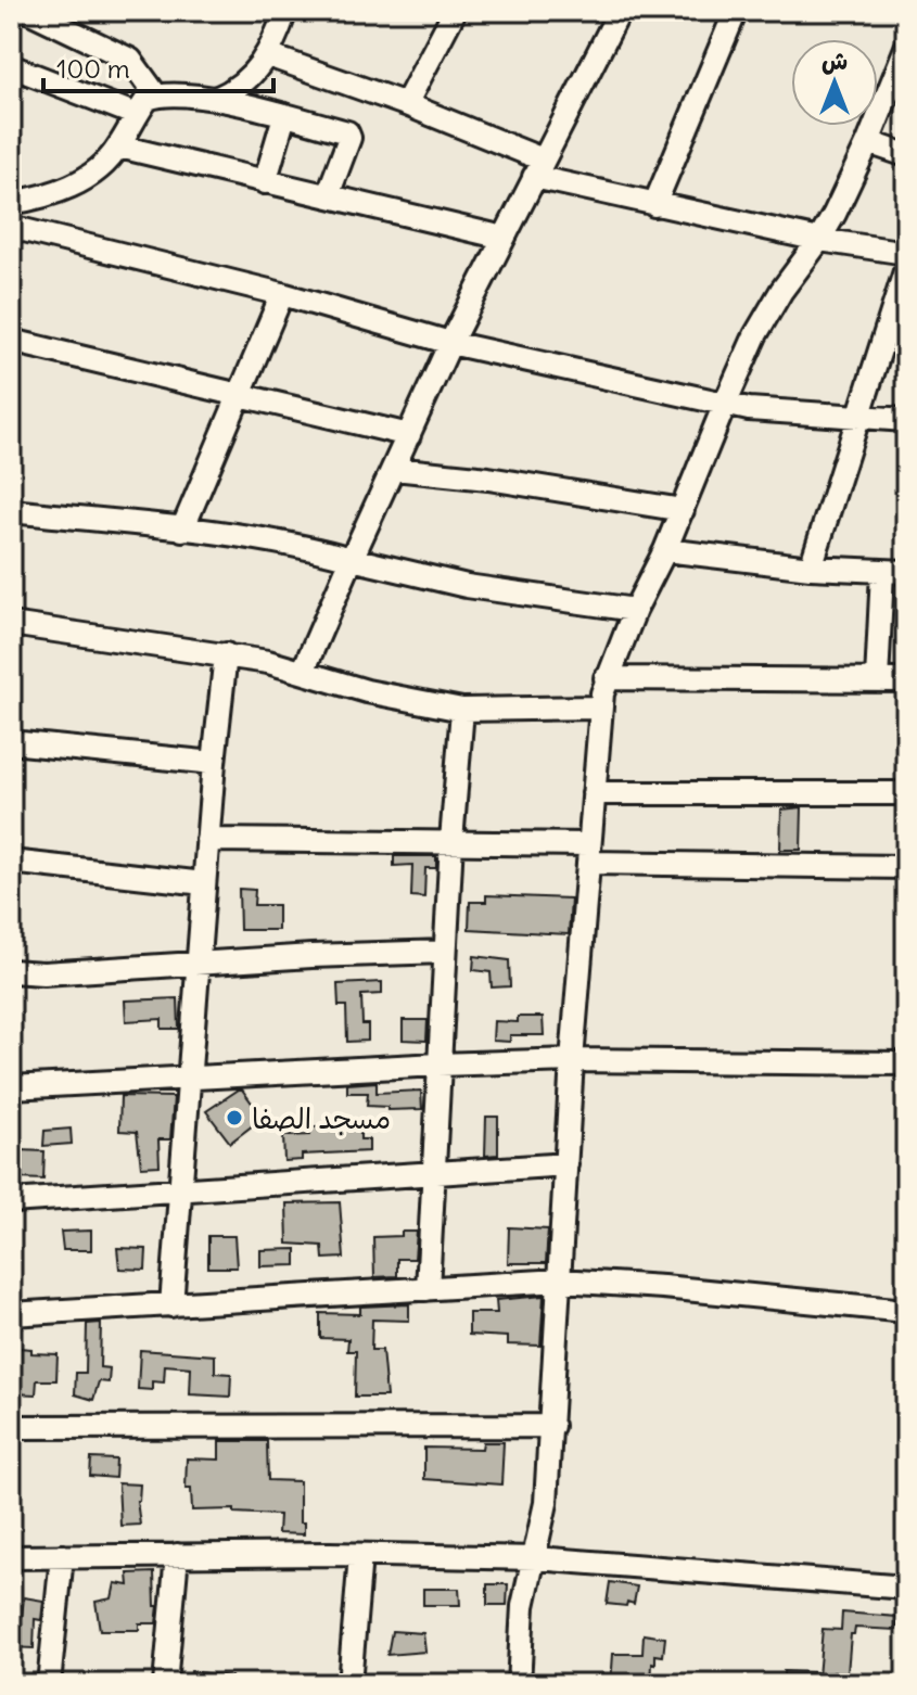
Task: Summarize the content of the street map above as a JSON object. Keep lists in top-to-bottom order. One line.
{"places":["مسجد الصفا"],"scale_bar":"100 m","north":"top"}
